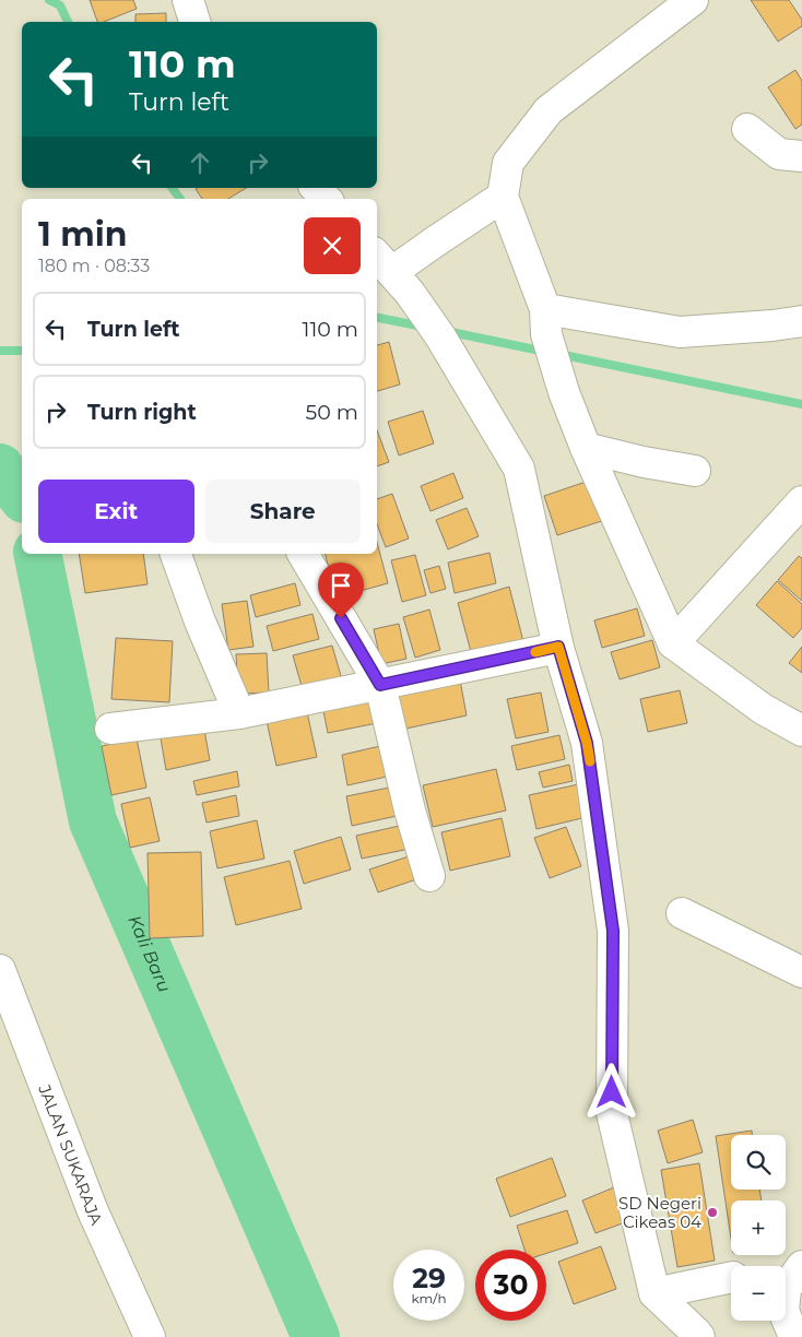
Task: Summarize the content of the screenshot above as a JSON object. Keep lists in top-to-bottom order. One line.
{"streets":{"street":["JALAN SUKARAJA"]},"water":["Kali Baru"],"places":["SD Negeri Cikeas 04"],"page":{"turn":["110 m","Turn left"],"heading":["1 min","180 m · 08:33"],"list":[{"name":"Turn left","value":"110 m"},{"name":"Turn right","value":"50 m"}],"buttons":["Exit","Share"],"map_buttons":["+","−"],"speed":"29 km/h","limit":"30"}}
